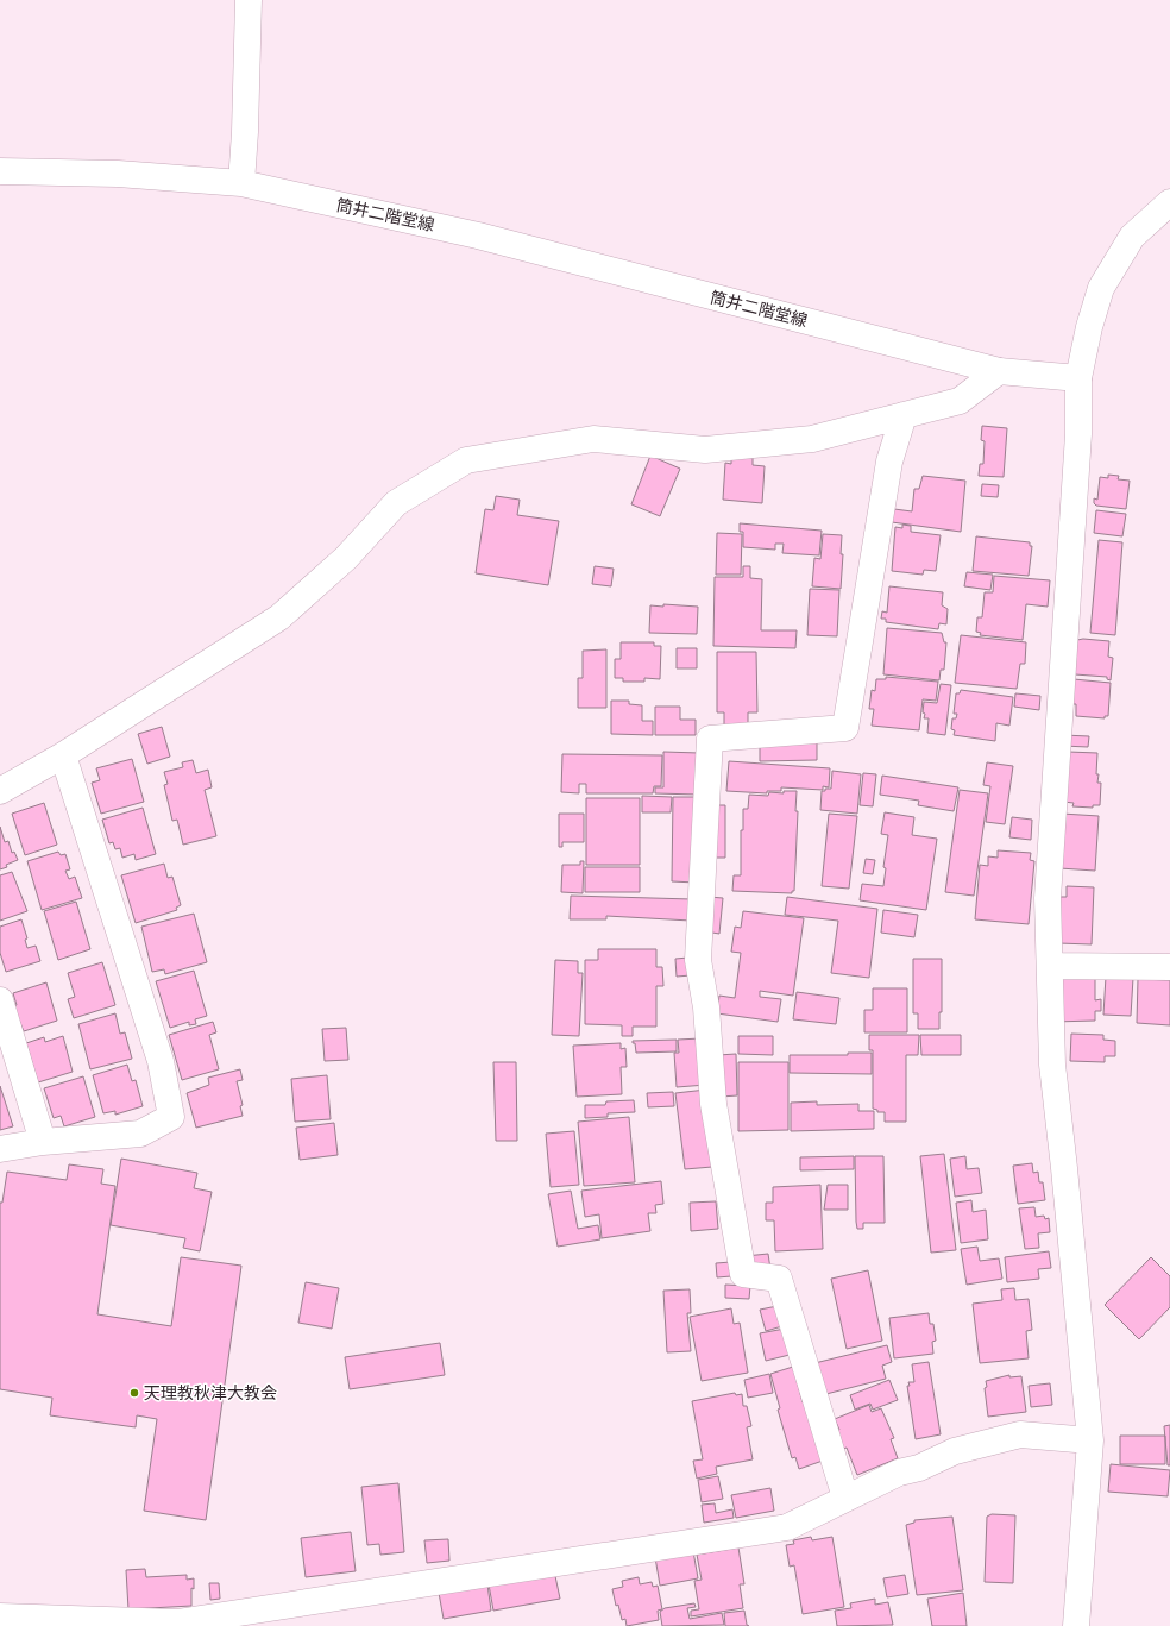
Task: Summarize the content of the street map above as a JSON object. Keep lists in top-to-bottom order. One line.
{"streets":{"street":["筒井二階堂線"]},"places":["天理教秋津大教会"]}
